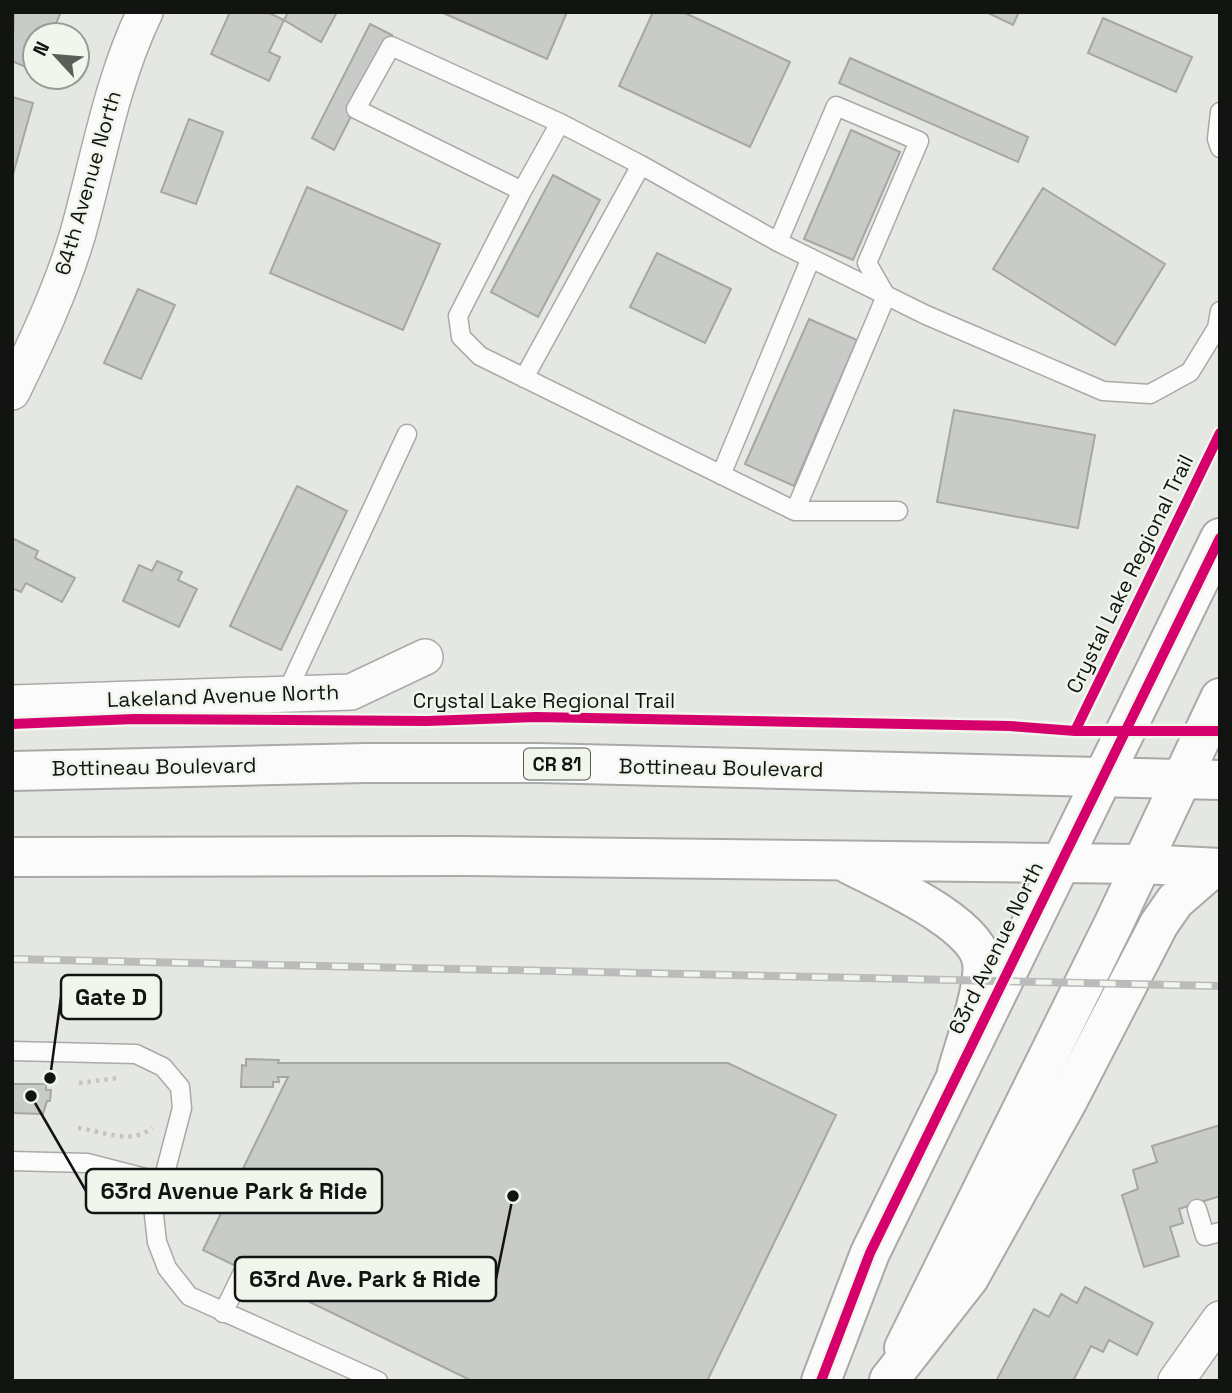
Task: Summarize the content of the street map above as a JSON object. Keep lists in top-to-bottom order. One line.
{"streets":{"main road":["CR 81","Bottineau Boulevard","63rd Avenue North"],"street":["64th Avenue North","Lakeland Avenue North"],"cycle path":["Crystal Lake Regional Trail"]},"crossings":[["Bottineau Boulevard","63rd Avenue North"]],"places":["Gate D","63rd Avenue Park & Ride","63rd Ave. Park & Ride"],"north":"top left"}
